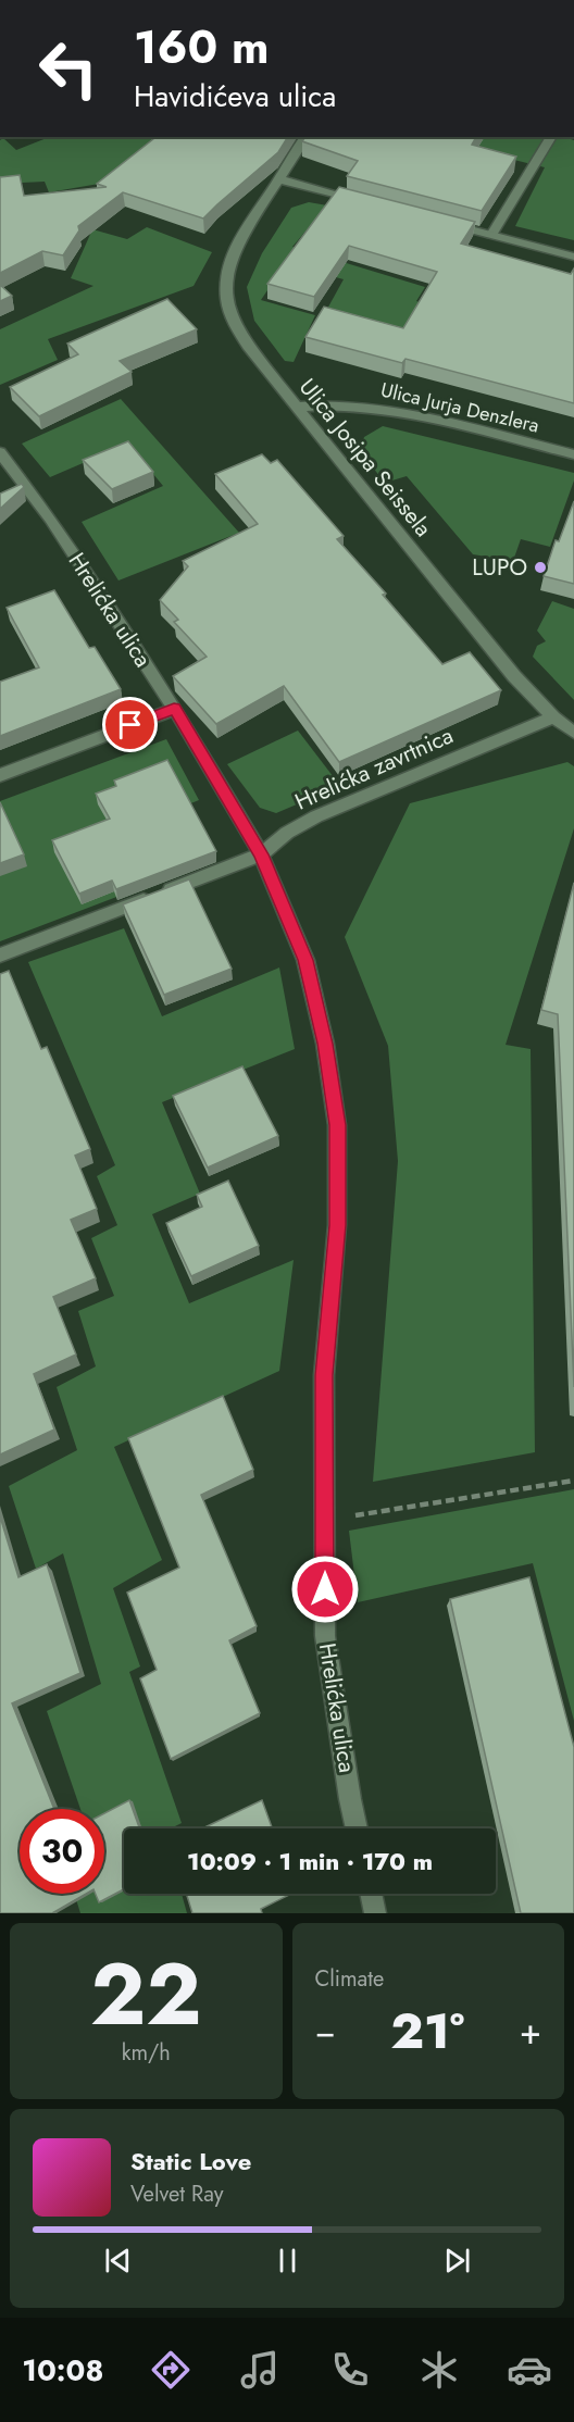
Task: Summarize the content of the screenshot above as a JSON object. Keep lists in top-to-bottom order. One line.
{"streets":{"street":["Ulica Jurja Denzlera","Ulica Josipa Seissela","Hrelićka ulica","Hrelićka zavrtnica"]},"crossings":[["Ulica Jurja Denzlera","Ulica Josipa Seissela"],["Ulica Josipa Seissela","Hrelićka zavrtnica"],["Hrelićka ulica","Hrelićka zavrtnica"]],"places":["LUPO"],"page":{"turn":["160 m","Havidićeva ulica"],"limit":"30","trip":"10:09 · 1 min · 170 m","tile":[["22","km/h"],"Climate"],"heat":["−","21°","+"],"song":["Static Love","Velvet Ray"],"tabs":"10:08"}}
